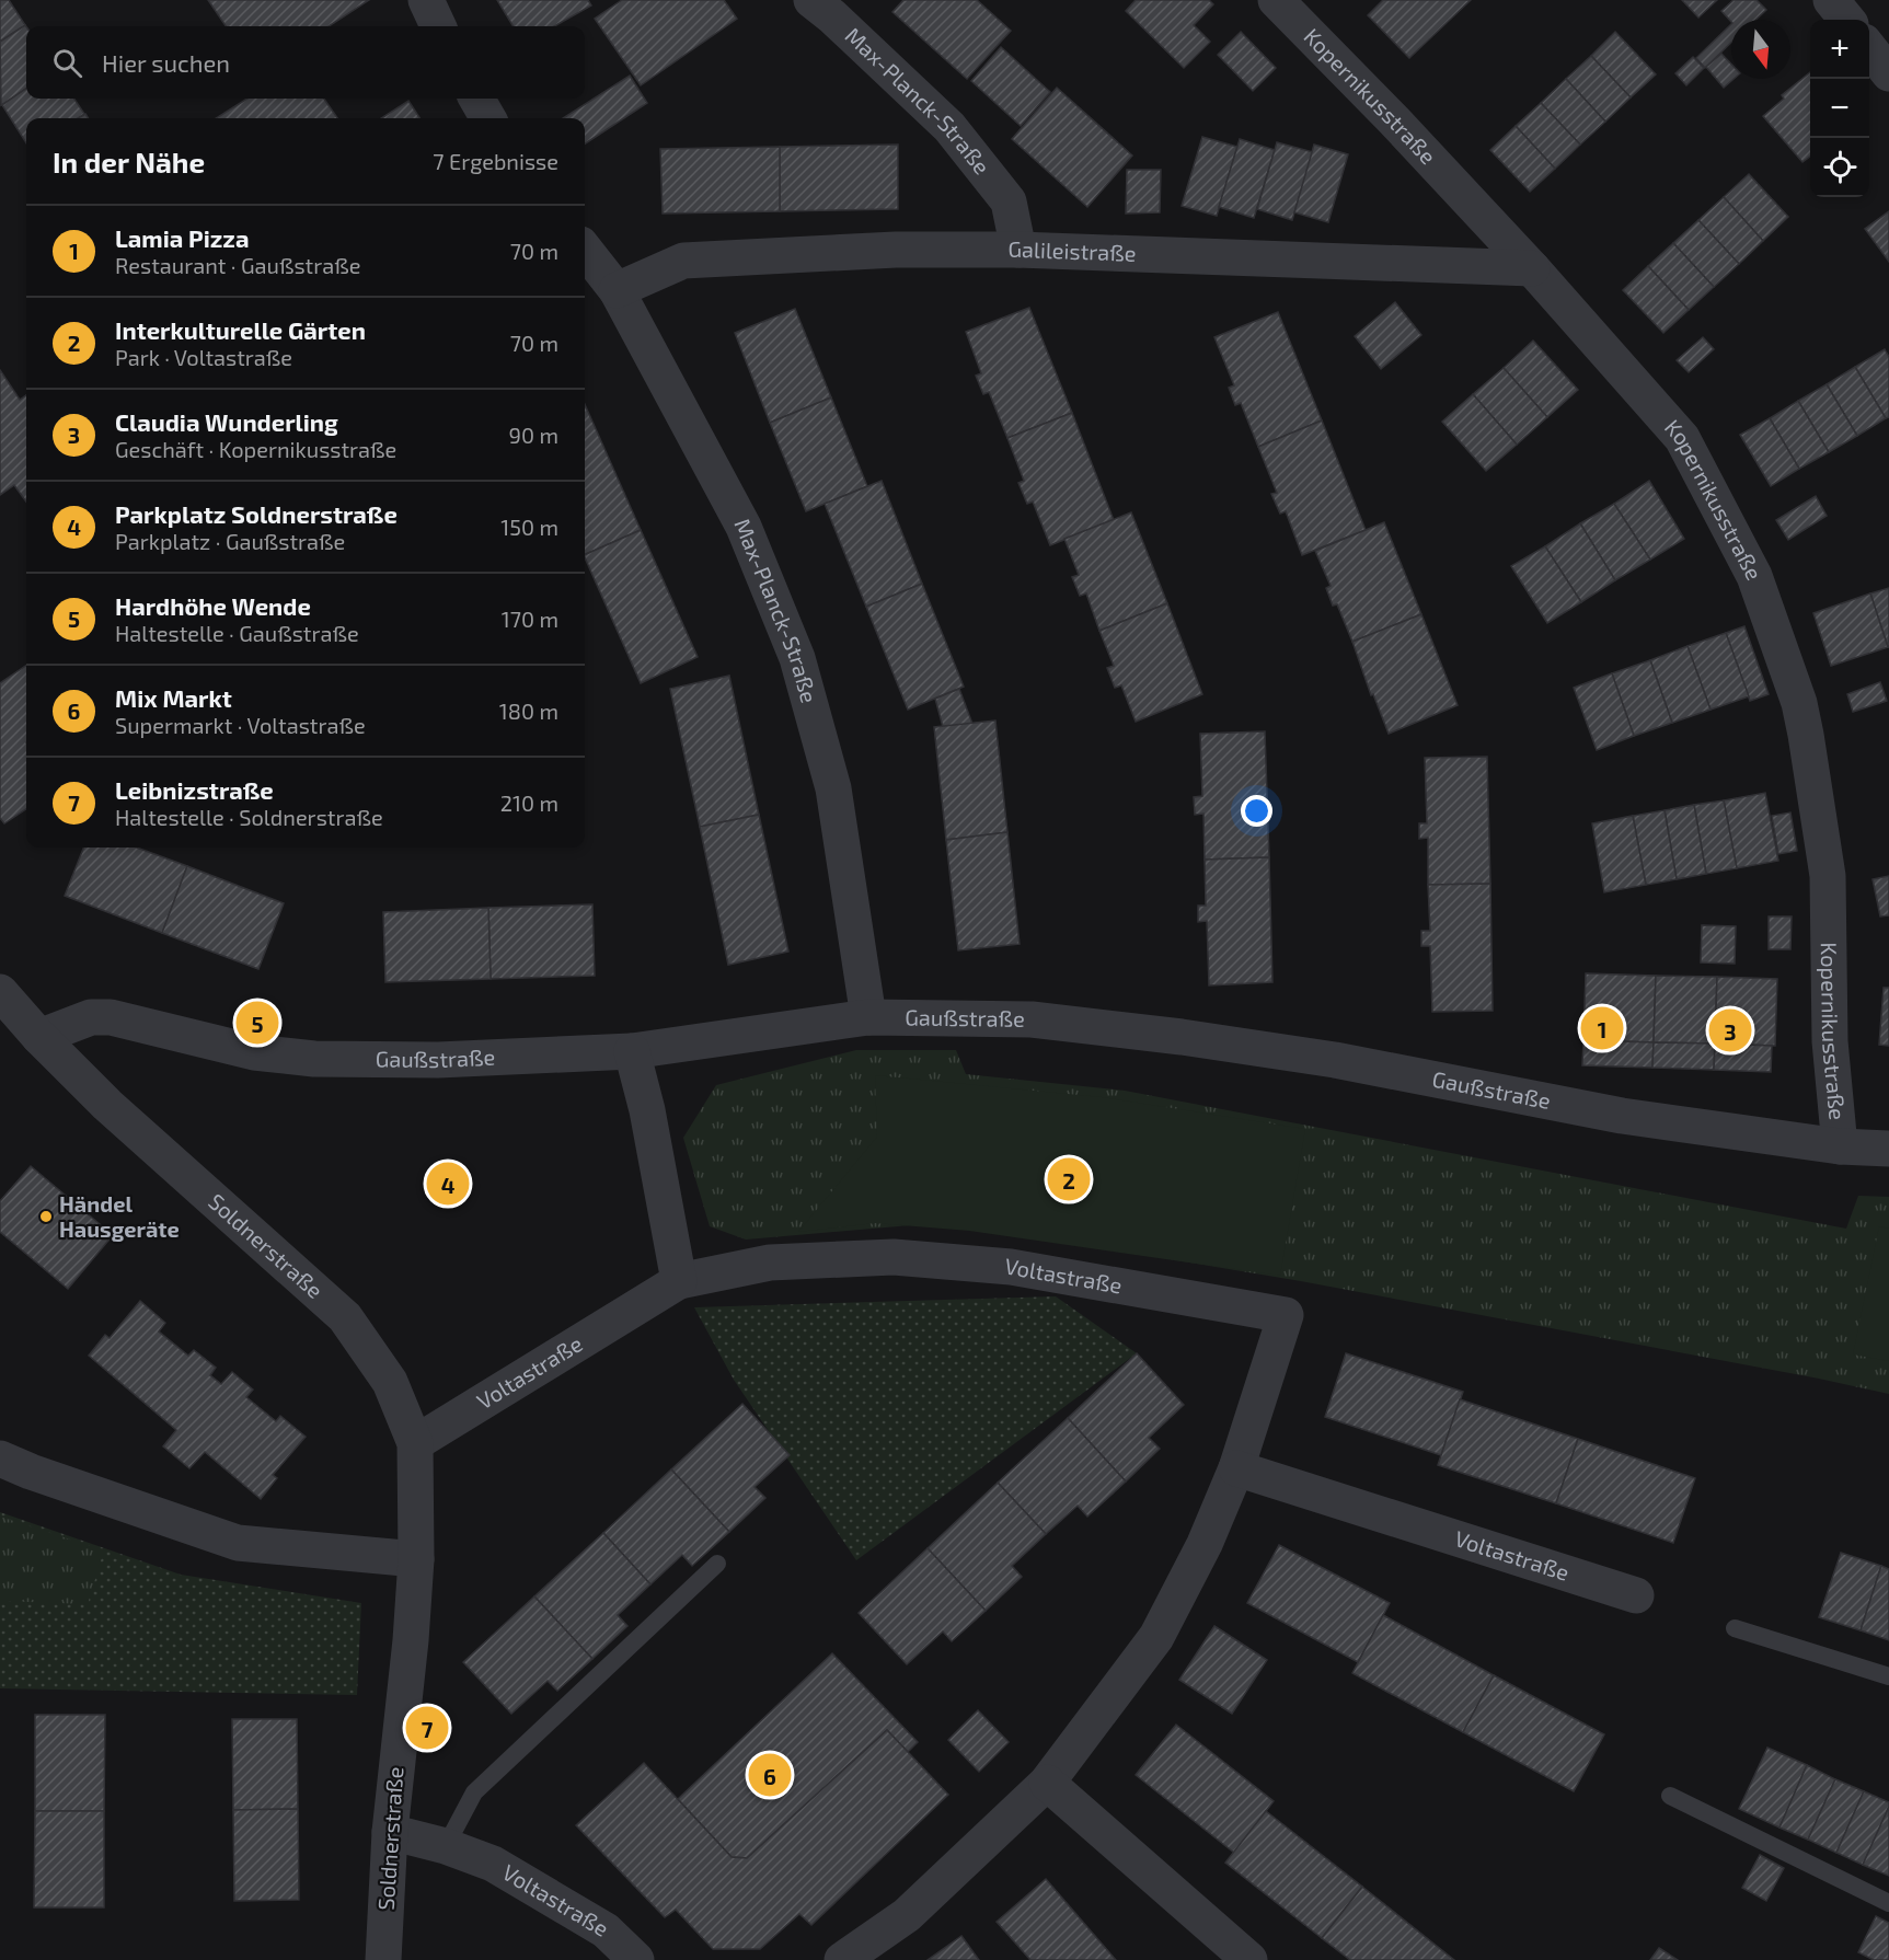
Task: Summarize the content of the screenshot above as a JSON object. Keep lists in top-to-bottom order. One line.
{"streets":{"street":["Kopernikusstraße","Max-Planck-Straße","Galileistraße","Gaußstraße","Soldnerstraße","Voltastraße"]},"crossings":[["Kopernikusstraße","Galileistraße"],["Kopernikusstraße","Gaußstraße"],["Max-Planck-Straße","Galileistraße"],["Max-Planck-Straße","Gaußstraße"],["Gaußstraße","Soldnerstraße"],["Soldnerstraße","Voltastraße"]],"places":["Händel Hausgeräte"],"north":"bottom","page":{"map_buttons":["+","−"],"search":"Hier suchen","heading":["In der Nähe","7 Ergebnisse"],"list":[{"mark":"1","name":"Lamia Pizza","note":"Restaurant · Gaußstraße","value":"70 m"},{"mark":"2","name":"Interkulturelle Gärten","note":"Park · Voltastraße","value":"70 m"},{"mark":"3","name":"Claudia Wunderling","note":"Geschäft · Kopernikusstraße","value":"90 m"},{"mark":"4","name":"Parkplatz Soldnerstraße","note":"Parkplatz · Gaußstraße","value":"150 m"},{"mark":"5","name":"Hardhöhe Wende","note":"Haltestelle · Gaußstraße","value":"170 m"},{"mark":"6","name":"Mix Markt","note":"Supermarkt · Voltastraße","value":"180 m"},{"mark":"7","name":"Leibnizstraße","note":"Haltestelle · Soldnerstraße","value":"210 m"}],"pins":["5","1","3","2","4","7","6"]}}
